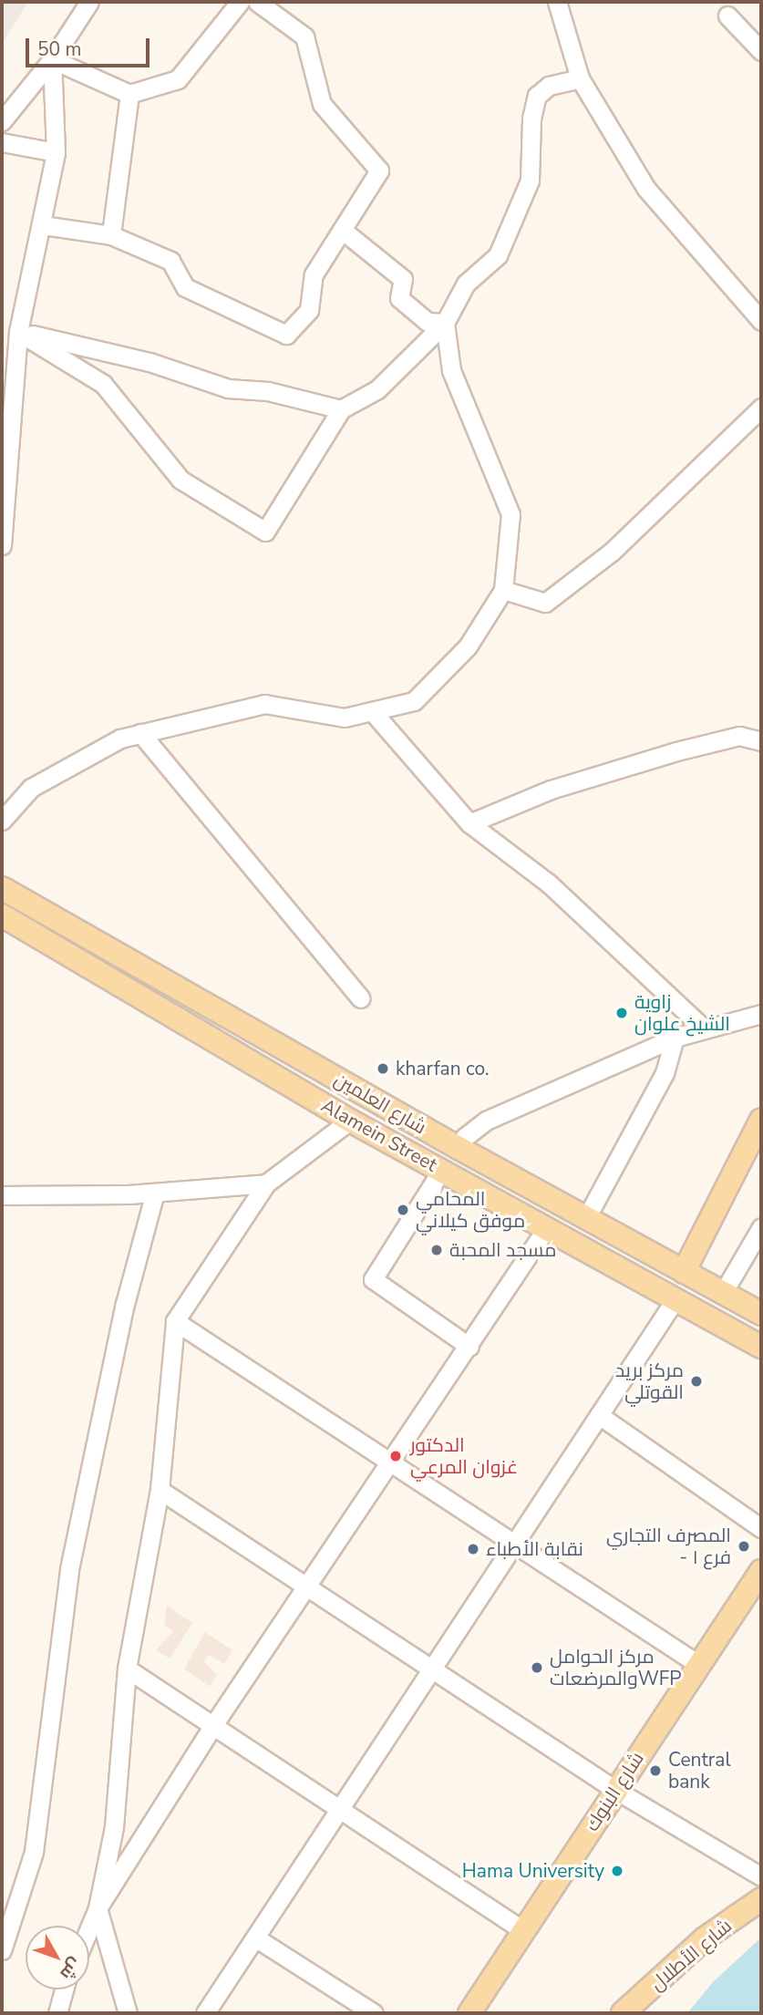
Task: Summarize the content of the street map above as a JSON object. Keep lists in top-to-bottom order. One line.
{"streets":{"main road":["شارع العلمين","Alamein Street","شارع البنوك","شارع الأطلال"]},"places":["زاوية الشيخ علوان","kharfan co.","المحامي موفق كيلاني","مسجد المحبة","مركز بريد القوتلي","الدكتور غزوان المرعي","المصرف التجاري - فرع ١","نقابة الأطباء","مركز الحوامل والمرضعاتWFP","Central bank","Hama University"],"scale_bar":"50 m","north":"bottom right"}
